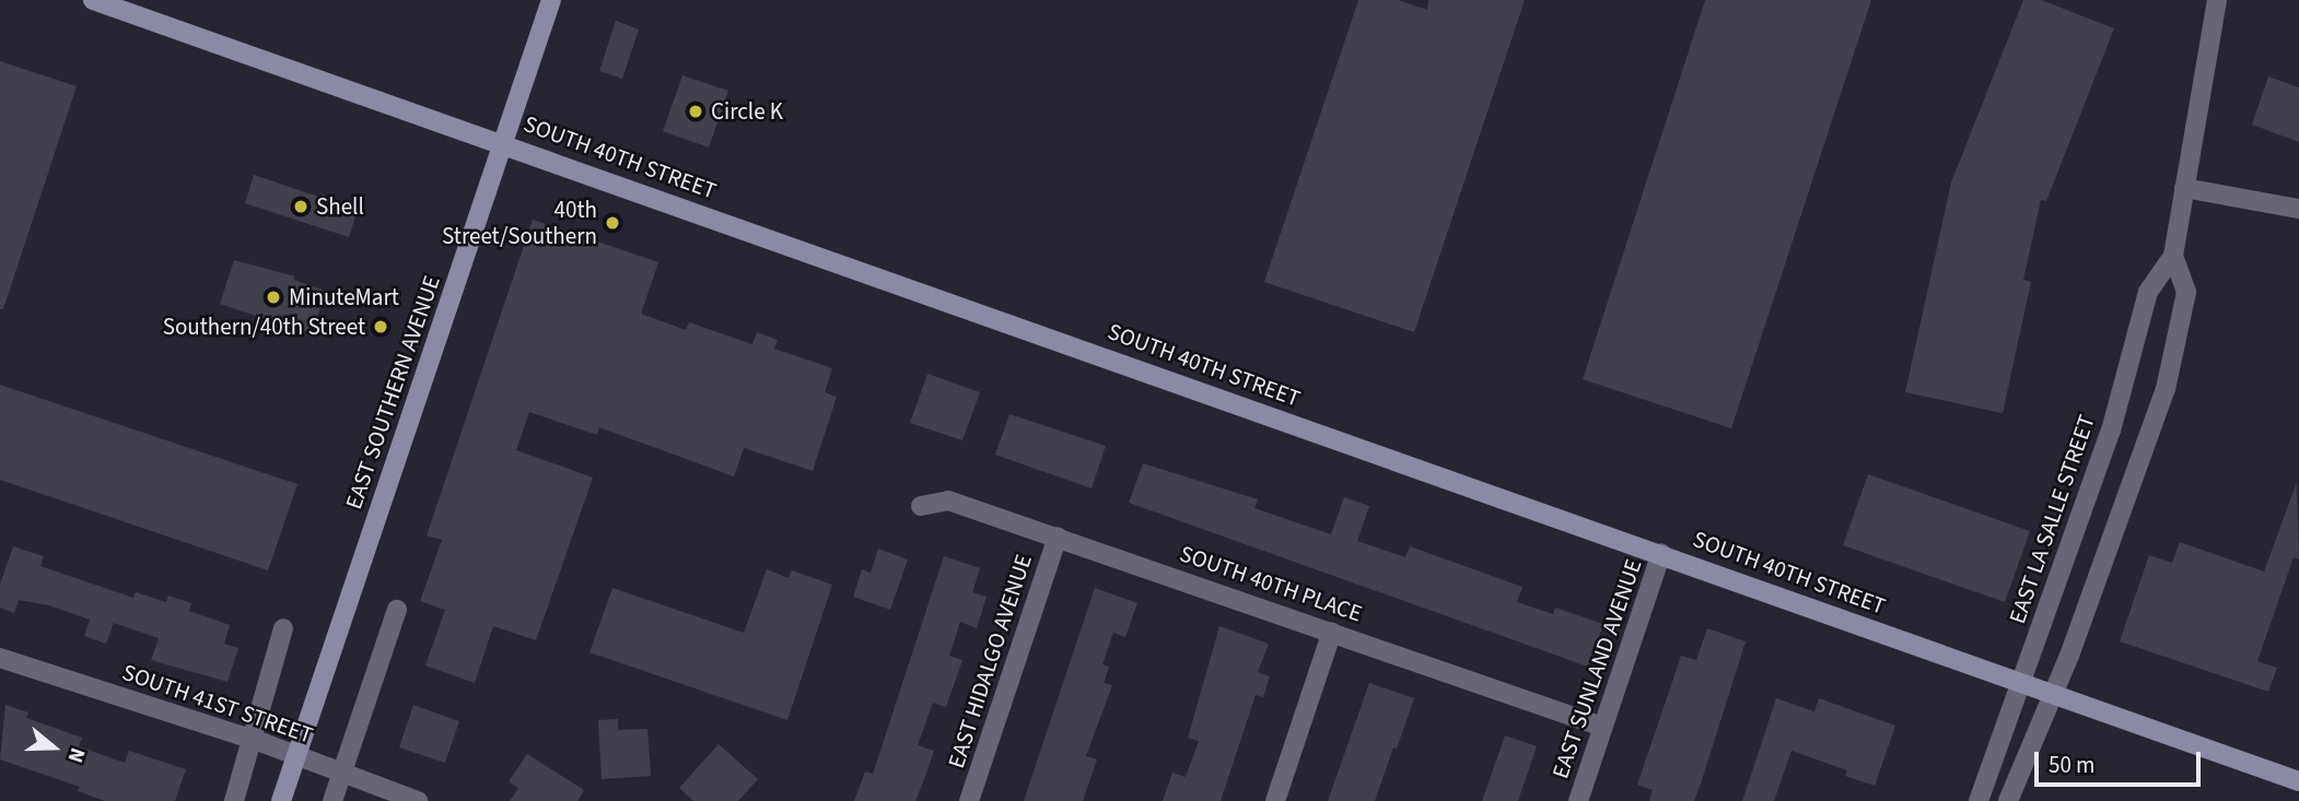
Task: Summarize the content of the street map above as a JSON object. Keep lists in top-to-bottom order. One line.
{"streets":{"main road":["SOUTH 40TH STREET","EAST SOUTHERN AVENUE"],"street":["EAST LA SALLE STREET","SOUTH 40TH PLACE","EAST HIDALGO AVENUE","EAST SUNLAND AVENUE","SOUTH 41ST STREET"]},"crossings":[["SOUTH 40TH STREET","EAST SOUTHERN AVENUE"],["SOUTH 40TH STREET","EAST LA SALLE STREET"],["SOUTH 40TH STREET","EAST SUNLAND AVENUE"],["EAST SOUTHERN AVENUE","SOUTH 41ST STREET"],["SOUTH 40TH PLACE","EAST HIDALGO AVENUE"],["SOUTH 40TH PLACE","EAST SUNLAND AVENUE"]],"places":["Circle K","Shell","40th Street/Southern","MinuteMart","Southern/40th Street"],"scale_bar":"50 m","north":"right"}
